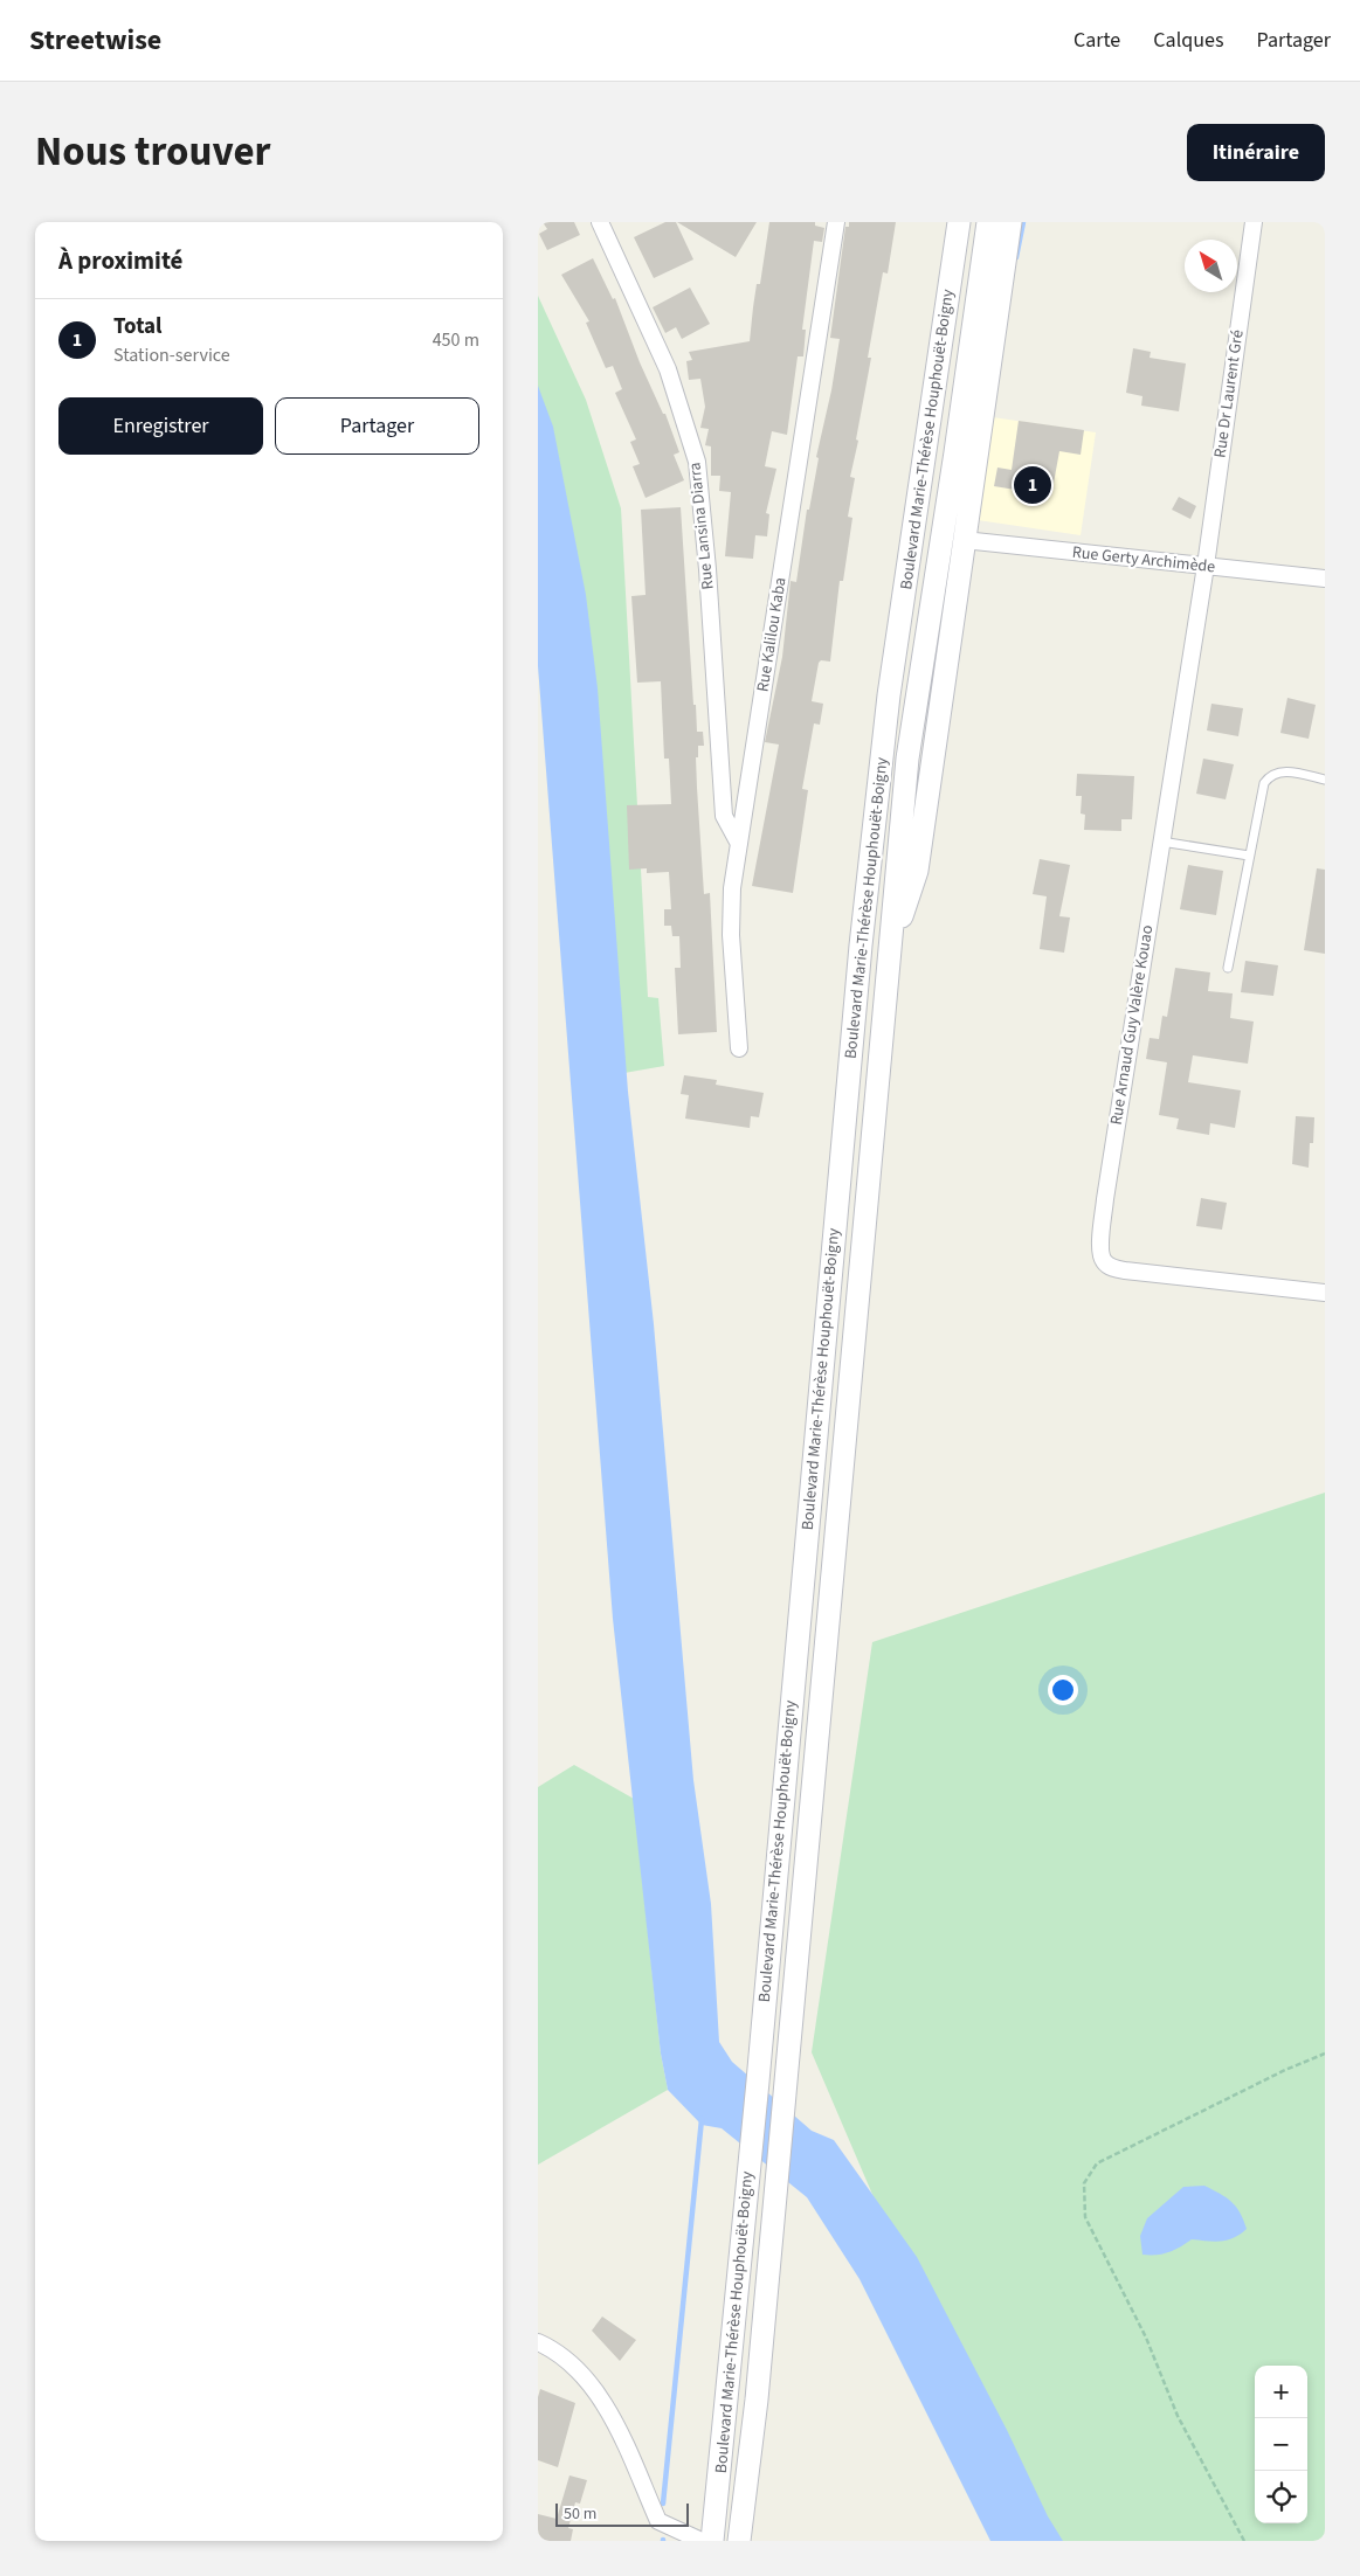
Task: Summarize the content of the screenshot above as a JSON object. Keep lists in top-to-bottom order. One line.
{"streets":{"main road":["Boulevard Marie-Thérèse Houphouët-Boigny"],"street":["Rue Dr Laurent Gré","Rue Lansina Diarra","Rue Gerty Archimède","Rue Kalilou Kaba","Rue Arnaud Guy Valère Kouao"]},"crossings":[["Rue Dr Laurent Gré","Rue Gerty Archimède"],["Rue Dr Laurent Gré","Rue Arnaud Guy Valère Kouao"],["Rue Lansina Diarra","Rue Kalilou Kaba"],["Rue Gerty Archimède","Rue Arnaud Guy Valère Kouao"]],"scale_bar":"50 m","north":"top left","page":{"header":"Streetwise","nav":["Carte","Calques","Partager"],"title":"Nous trouver","buttons":["Itinéraire",["Enregistrer","Partager"]],"heading":"À proximité","list":[{"mark":"1","name":"Total","note":"Station-service","value":"450 m"}],"pins":"1","map_buttons":["+","−"],"scale":"50 m"}}
